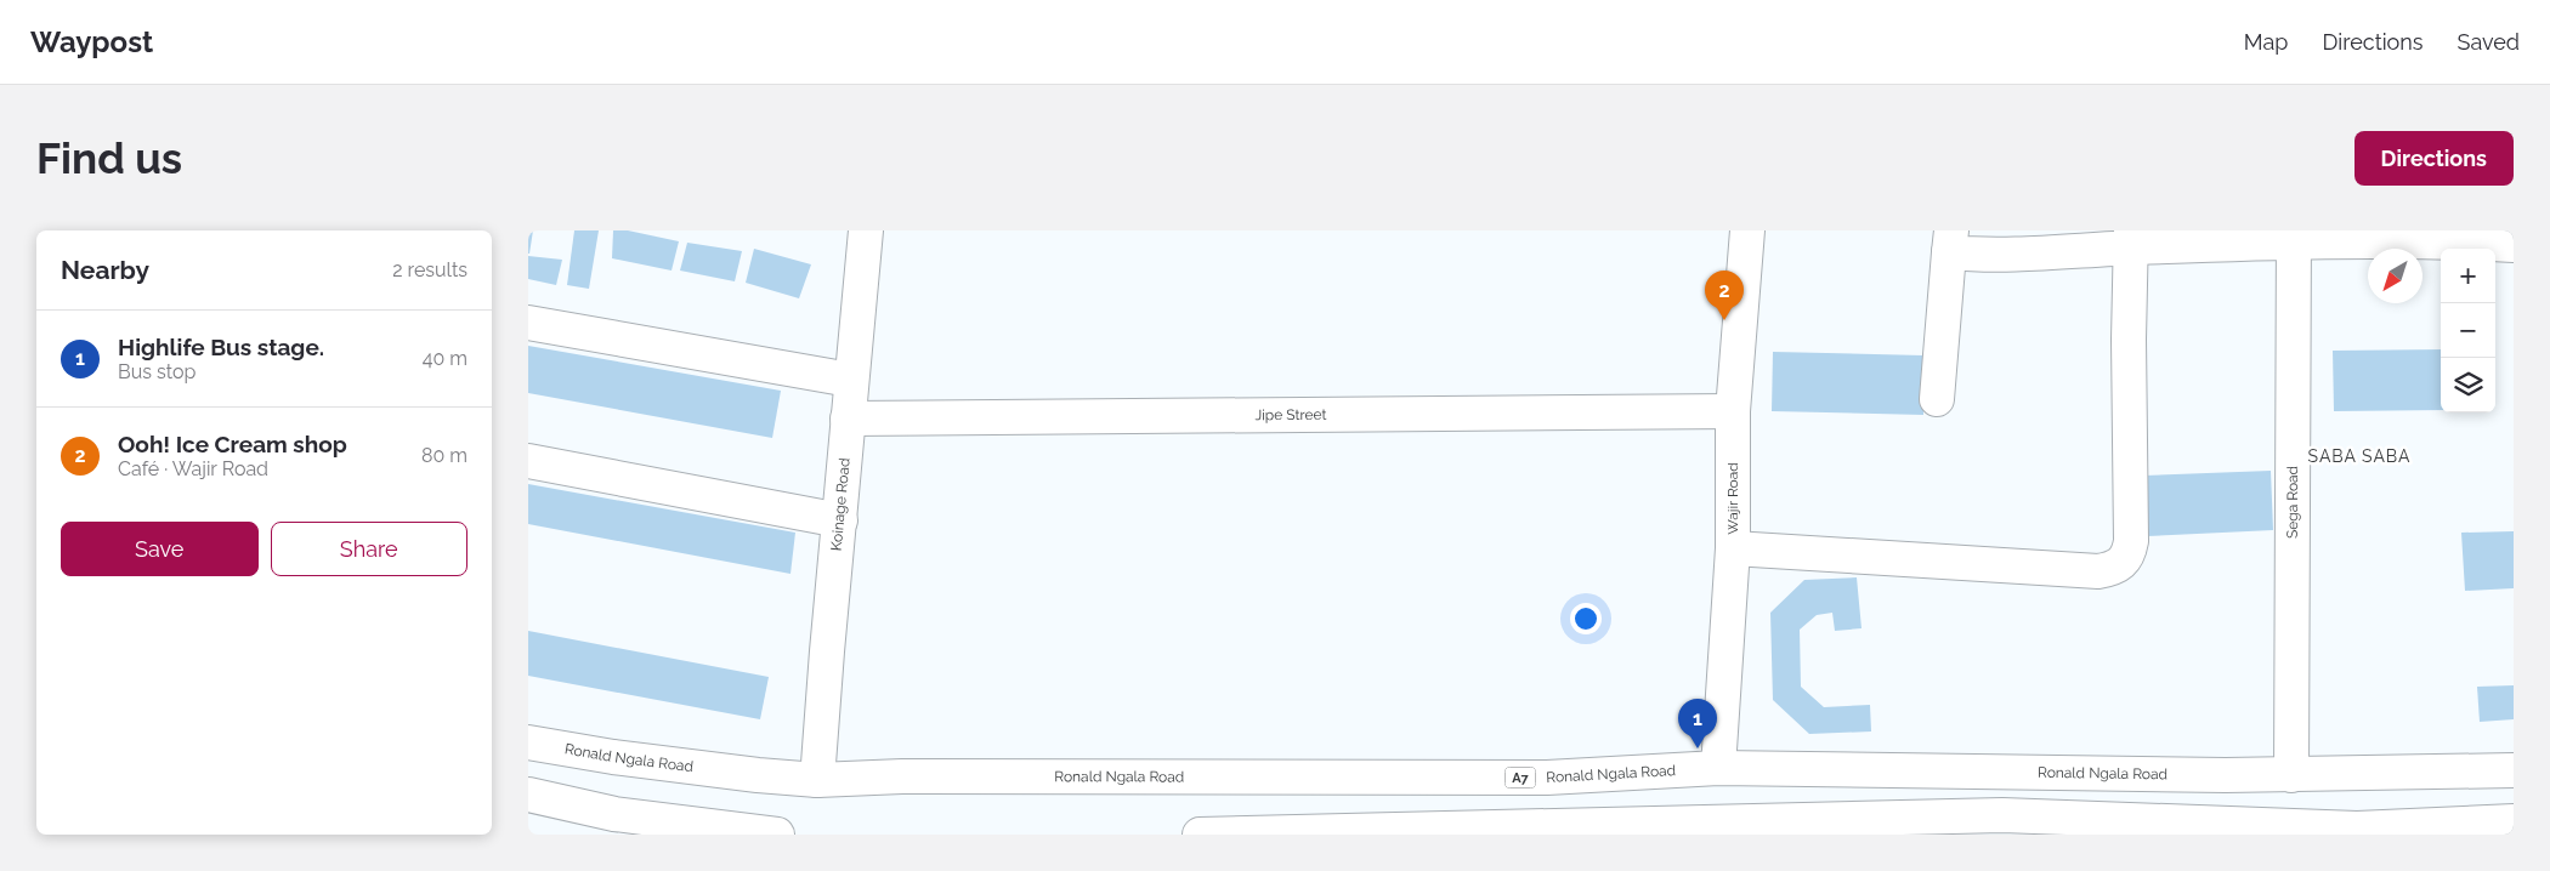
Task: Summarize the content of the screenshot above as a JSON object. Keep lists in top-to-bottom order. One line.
{"streets":{"main road":["Jipe Street","Wajir Road","Sega Road","Koinage Road","Ronald Ngala Road","A7"]},"crossings":[["Jipe Street","Wajir Road"],["Jipe Street","Koinage Road"],["Wajir Road","Ronald Ngala Road"],["Sega Road","Ronald Ngala Road"],["Koinage Road","Ronald Ngala Road"]],"districts":["SABA SABA"],"north":"bottom left","page":{"header":"Waypost","nav":["Map","Directions","Saved"],"buttons":["Directions",["Save","Share"]],"title":"Find us","heading":["Nearby","2 results"],"map_buttons":["+","−"],"pins":["2","1"],"list":[{"mark":"1","name":"Highlife Bus stage.","note":"Bus stop","value":"40 m"},{"mark":"2","name":"Ooh! Ice Cream shop","note":"Café · Wajir Road","value":"80 m"}]}}
